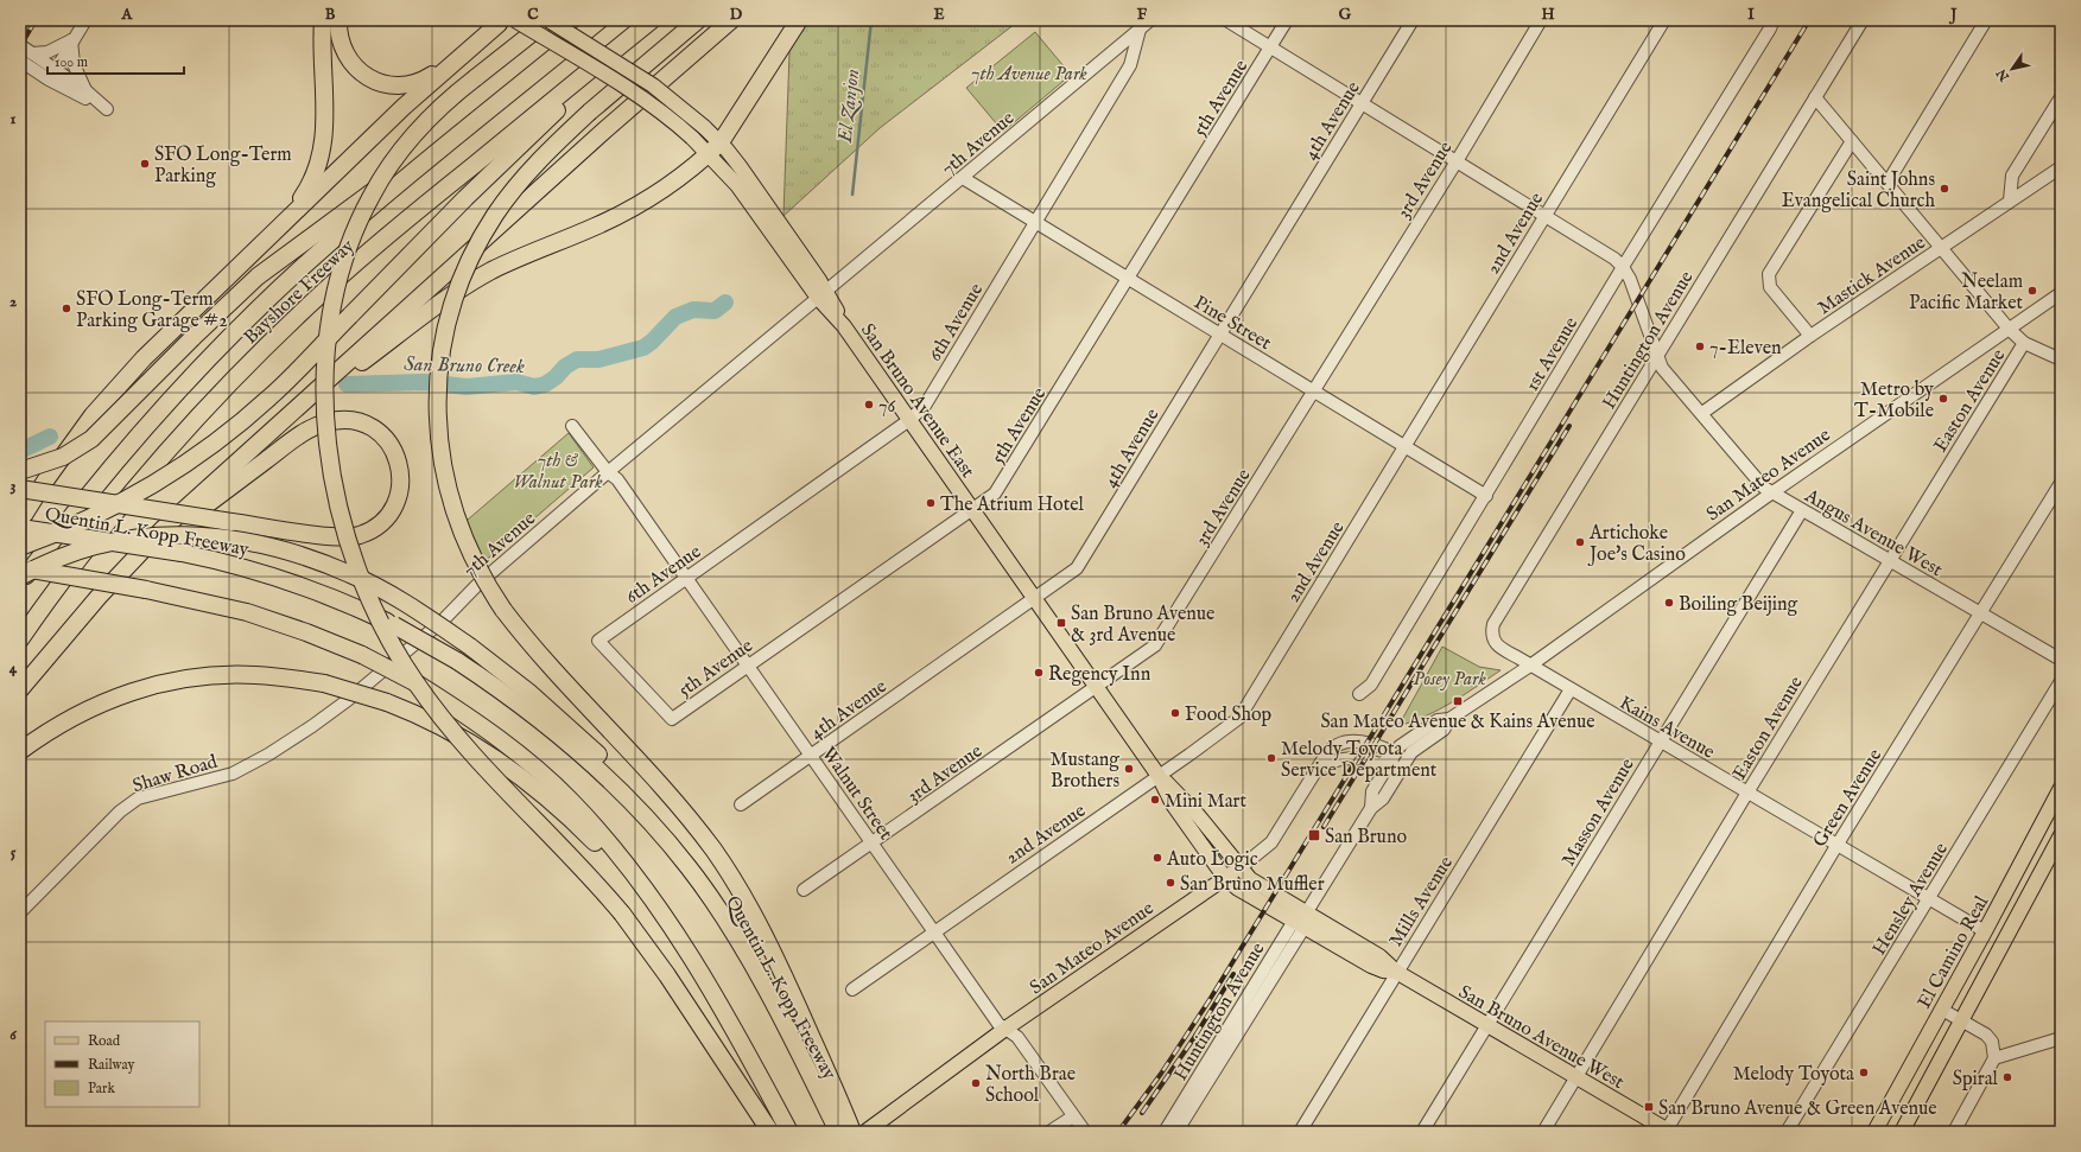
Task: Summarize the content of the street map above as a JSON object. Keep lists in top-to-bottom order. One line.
{"streets":{"highway":["Bayshore Freeway","Quentin L. Kopp Freeway"],"main road":["San Bruno Avenue East","San Mateo Avenue","El Camino Real","San Bruno Avenue West"],"street":["5th Avenue","4th Avenue","7th Avenue","3rd Avenue","2nd Avenue","Mastick Avenue","6th Avenue","Pine Street","Huntington Avenue","1st Avenue","Easton Avenue","Angus Avenue West","Kains Avenue","Shaw Road","Walnut Street","Green Avenue","Masson Avenue","Hensley Avenue","Mills Avenue"]},"crossings":[["5th Avenue","6th Avenue"],["5th Avenue","Pine Street"],["5th Avenue","San Bruno Avenue East"],["5th Avenue","Walnut Street"],["4th Avenue","Pine Street"],["4th Avenue","San Bruno Avenue East"],["4th Avenue","Walnut Street"],["7th Avenue","6th Avenue"],["7th Avenue","Pine Street"],["7th Avenue","San Bruno Avenue East"],["7th Avenue","Shaw Road"],["7th Avenue","Walnut Street"],["3rd Avenue","Pine Street"],["3rd Avenue","San Bruno Avenue East"],["3rd Avenue","Walnut Street"],["2nd Avenue","Pine Street"],["2nd Avenue","San Bruno Avenue East"],["2nd Avenue","Walnut Street"],["Mastick Avenue","Angus Avenue West"],["6th Avenue","Pine Street"],["6th Avenue","San Bruno Avenue East"],["6th Avenue","Walnut Street"],["Pine Street","1st Avenue"],["Huntington Avenue","San Mateo Avenue"],["Huntington Avenue","Angus Avenue West"],["Huntington Avenue","Kains Avenue"],["Huntington Avenue","San Bruno Avenue West"],["1st Avenue","Angus Avenue West"],["San Bruno Avenue East","San Mateo Avenue"],["San Bruno Avenue East","San Bruno Avenue West"],["Easton Avenue","Angus Avenue West"],["Easton Avenue","Kains Avenue"],["Easton Avenue","San Bruno Avenue West"],["San Mateo Avenue","Angus Avenue West"],["San Mateo Avenue","Kains Avenue"],["San Mateo Avenue","Walnut Street"],["San Mateo Avenue","San Bruno Avenue West"],["Angus Avenue West","Green Avenue"],["Angus Avenue West","Masson Avenue"],["Kains Avenue","Green Avenue"],["Kains Avenue","Masson Avenue"],["Kains Avenue","Hensley Avenue"],["Kains Avenue","Mills Avenue"],["Kains Avenue","El Camino Real"],["Green Avenue","San Bruno Avenue West"],["Masson Avenue","San Bruno Avenue West"],["Mills Avenue","San Bruno Avenue West"]],"water":["El Zanjon","San Bruno Creek"],"parks":["7th Avenue Park","7th & Walnut Park","Posey Park"],"places":{"other":["SFO Long-Term Parking","Saint Johns Evangelical Church","Neelam Pacific Market","SFO Long-Term Parking Garage #2","7-Eleven","Metro by T-Mobile","76","The Atrium Hotel","Artichoke Joe's Casino","Boiling Beijing","Regency Inn","Food Shop","Melody Toyota Service Department","Mustang Brothers","Mini Mart","Auto Logic","San Bruno Muffler","Melody Toyota","Spiral","North Brae School"],"transit":["San Bruno Avenue & 3rd Avenue","San Mateo Avenue & Kains Avenue","San Bruno","San Bruno Avenue & Green Avenue"]},"legend":["Road","Railway","Park"],"scale_bar":"100 m","north":"bottom left","grid":{"columns":["A","B","C","D","E","F","G","H","I","J"],"rows":["1","2","3","4","5","6"]}}
